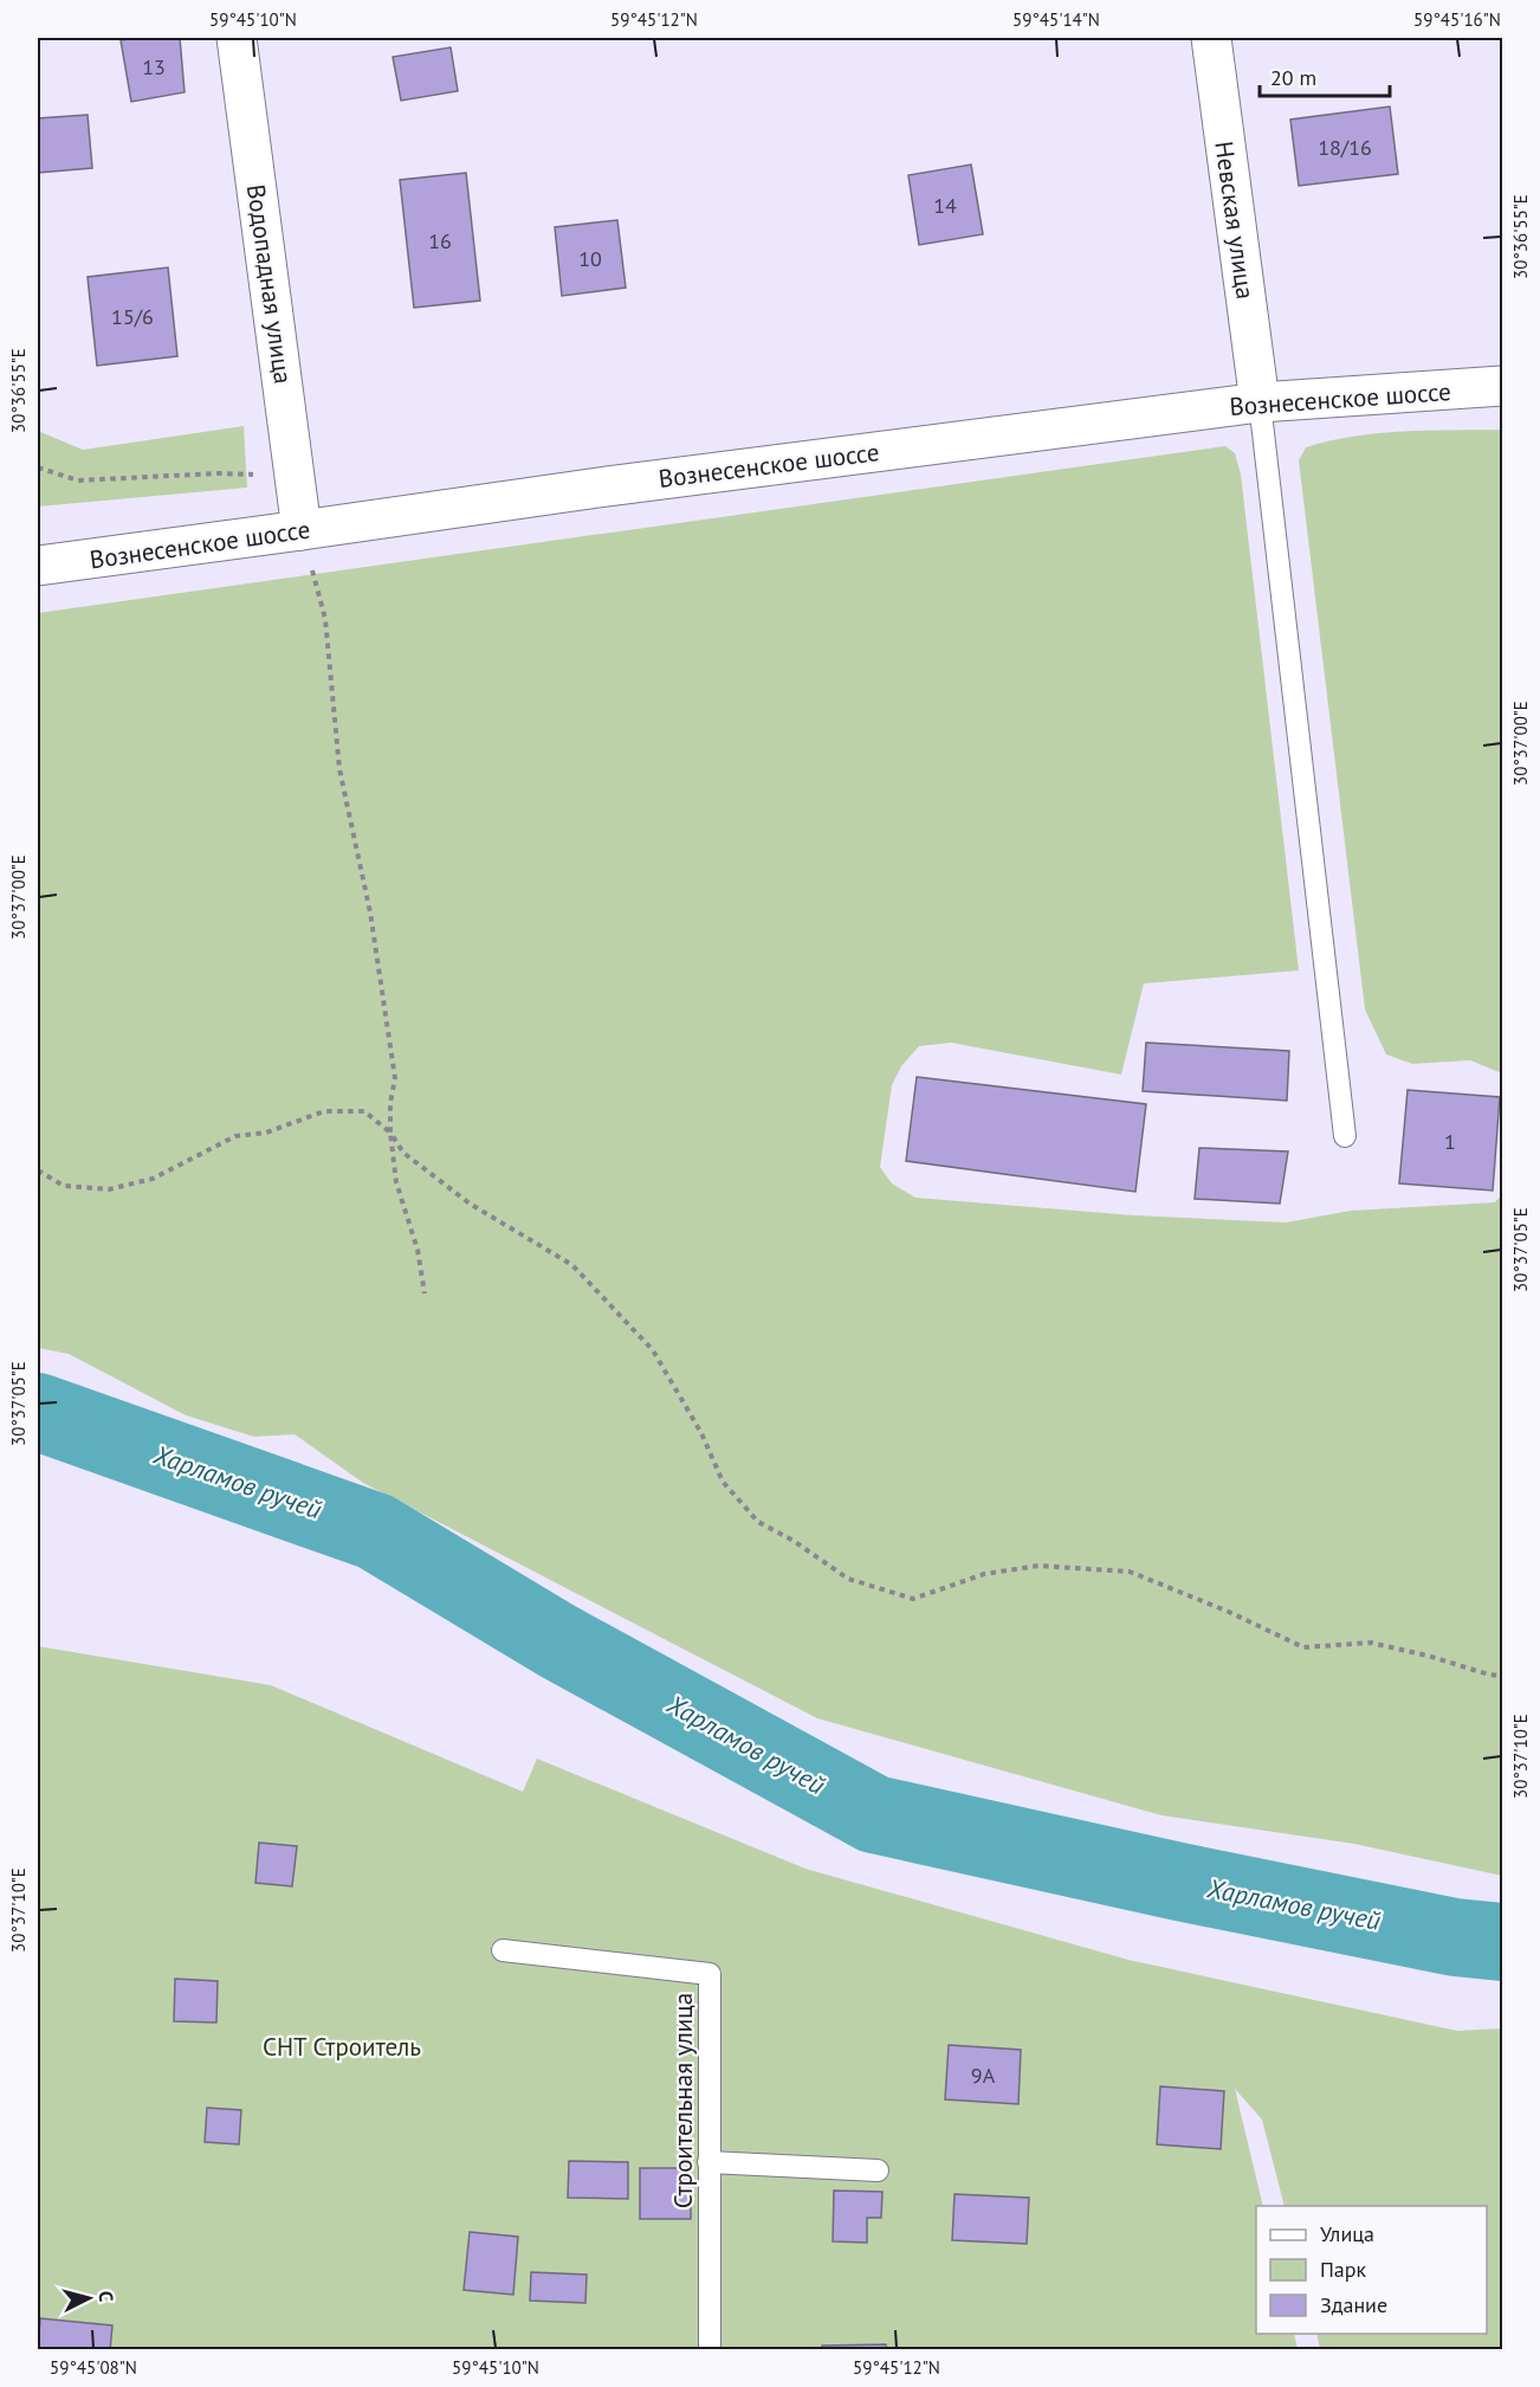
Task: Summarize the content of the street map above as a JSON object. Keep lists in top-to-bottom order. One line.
{"streets":{"street":["Невская улица","Водопадная улица","Вознесенское шоссе"],"lane":["Строительная улица"]},"crossings":[["Невская улица","Вознесенское шоссе"],["Водопадная улица","Вознесенское шоссе"]],"water":["Харламов ручей"],"parks":["СНТ Строитель"],"house_numbers":["13","18/16","14","16","10","15/6","1","9А"],"legend":["Улица","Парк","Здание"],"scale_bar":"20 m","north":"right","coordinates":["59°45'10\"N","59°45'12\"N","59°45'14\"N","59°45'16\"N","30°36'55\"E","30°37'00\"E","30°37'05\"E","30°37'10\"E","59°45'08\"N"]}
